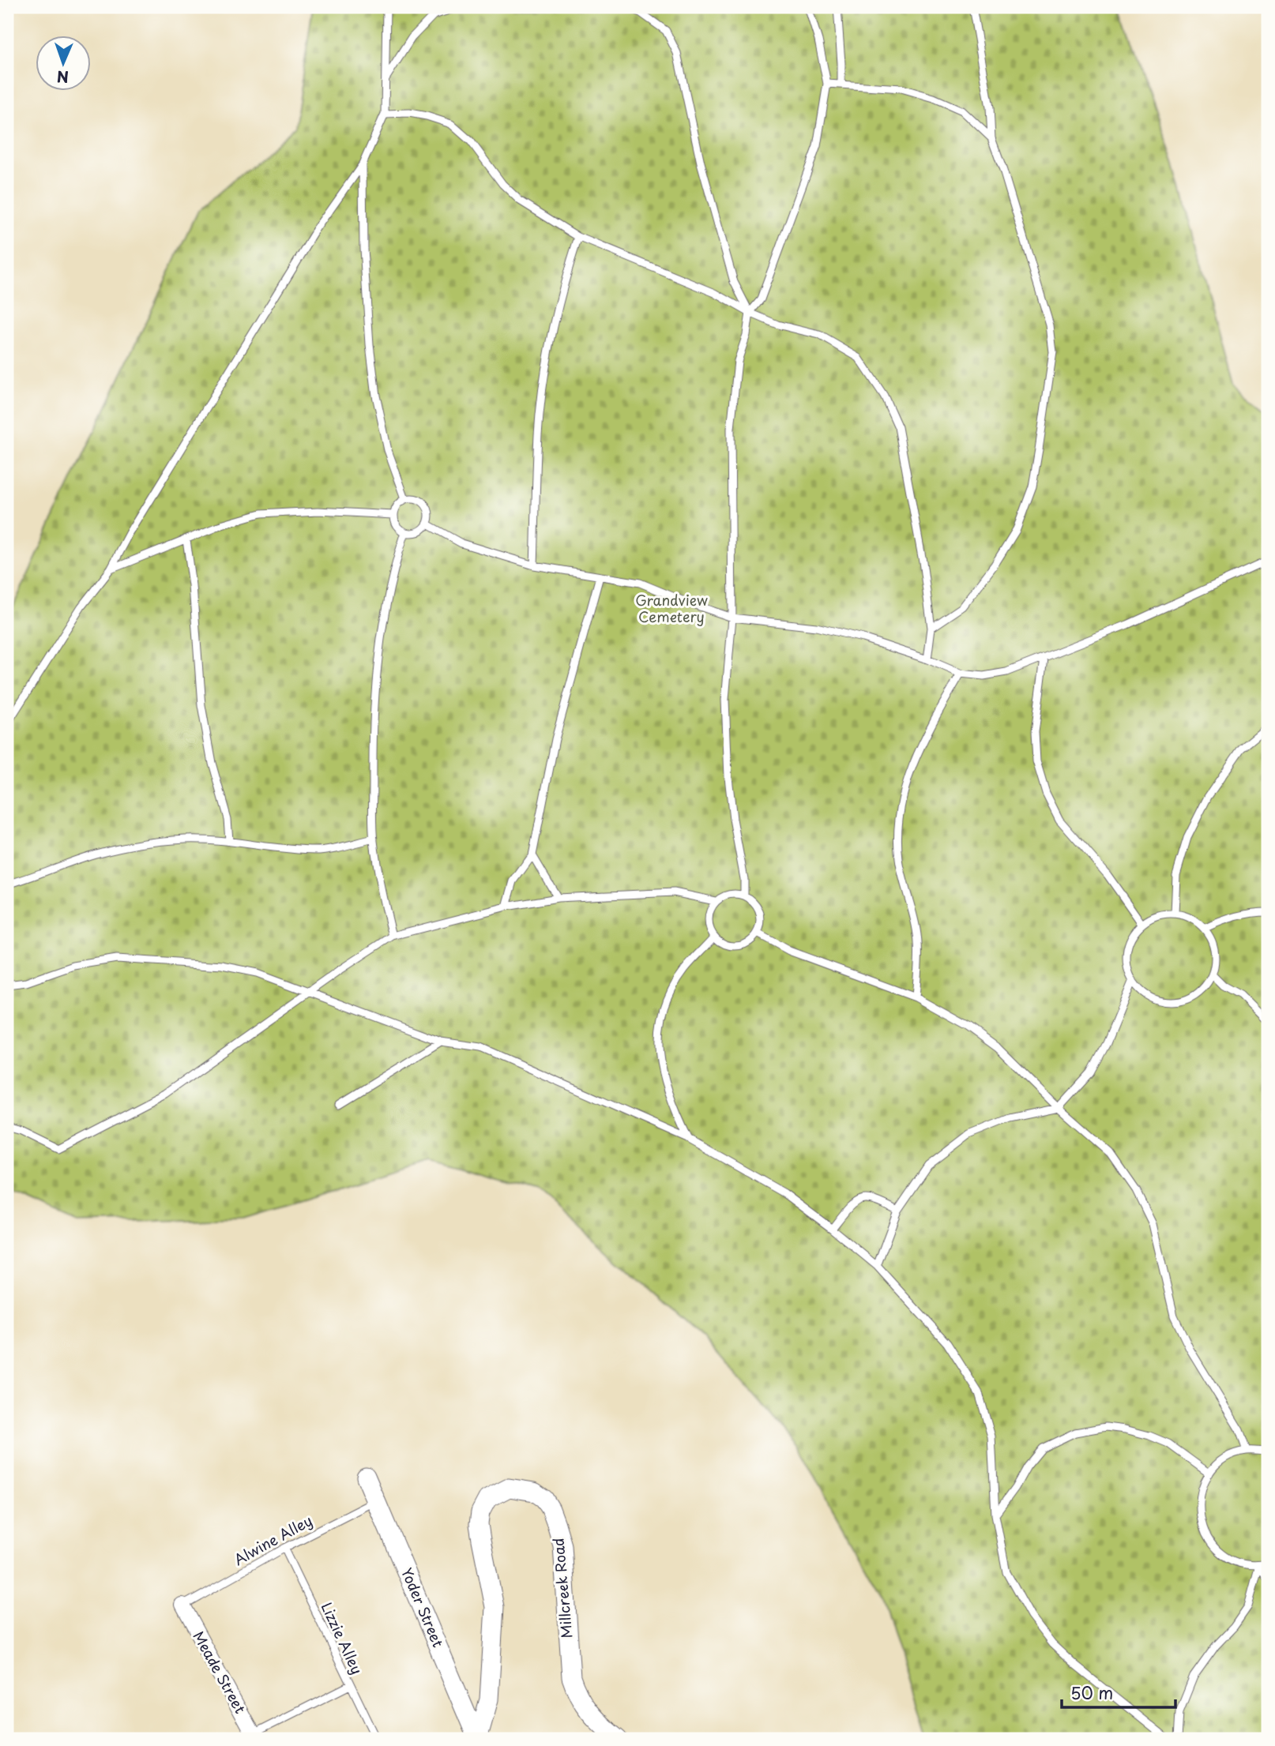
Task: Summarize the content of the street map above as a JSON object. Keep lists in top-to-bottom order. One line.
{"streets":{"street":["Millcreek Road","Yoder Street","Meade Street"],"lane":["Alwine Alley","Lizzie Alley"]},"crossings":[["Alwine Alley","Yoder Street"],["Alwine Alley","Lizzie Alley"],["Alwine Alley","Meade Street"],["Millcreek Road","Yoder Street"]],"parks":["Grandview Cemetery"],"scale_bar":"50 m","north":"bottom"}
